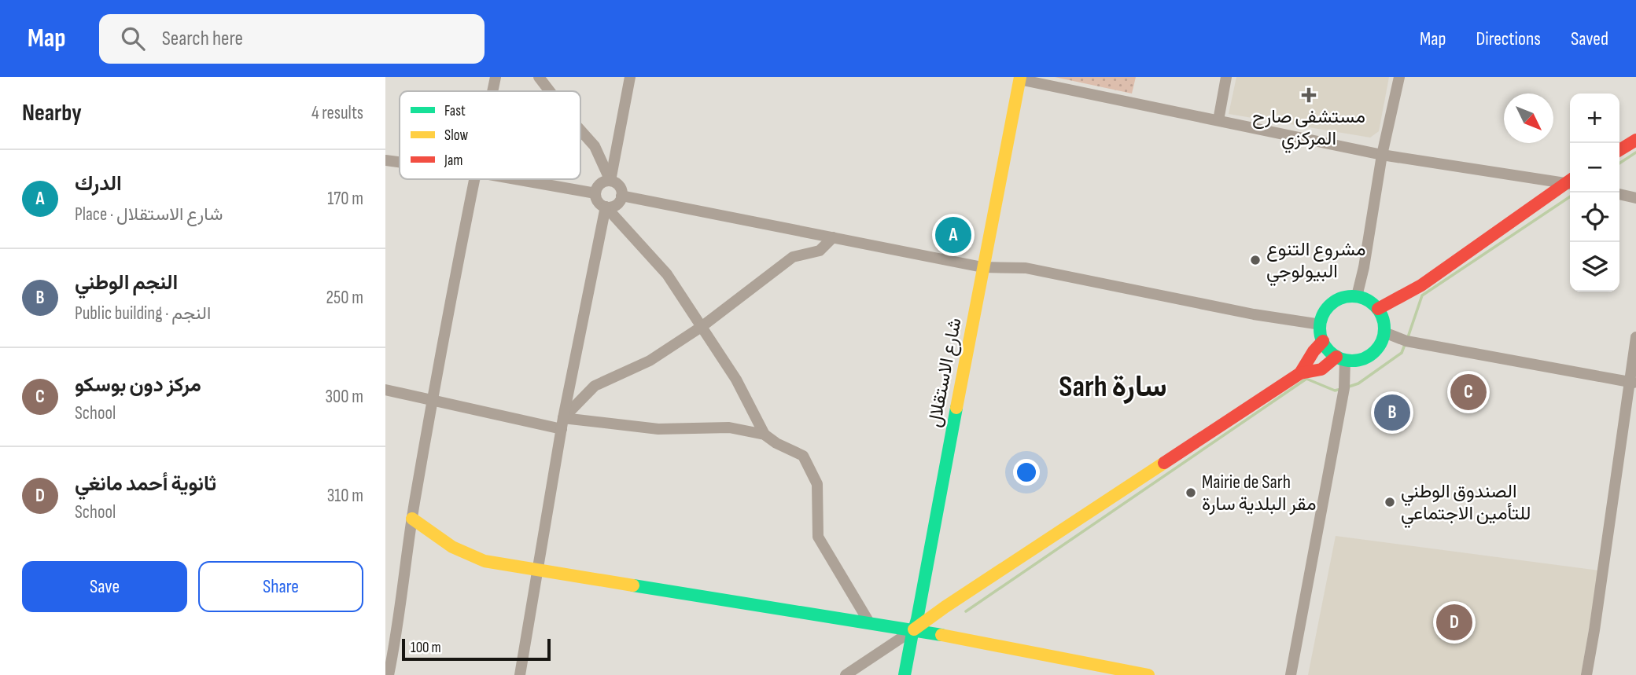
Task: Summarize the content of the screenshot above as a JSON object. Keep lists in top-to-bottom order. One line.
{"streets":{"street":["شارع الاستقلال"]},"districts":["Sarh سارة"],"places":{"health":["مستشفى صارح المركزي"],"other":["مشروع التنوع البيولوجي","Mairie de Sarh مقر البلدية سارة","الصندوق الوطني للتأمين الاجتماعي"]},"legend":["Fast","Slow","Jam"],"scale_bar":"100 m","north":"bottom right","page":{"header":"Map","search":"Search here","nav":["Map","Directions","Saved"],"heading":["Nearby","4 results"],"map_buttons":["+","−"],"list":[{"mark":"A","name":"الدرك","note":"Place · شارع الاستقلال","value":"170 m"},{"mark":"B","name":"النجم الوطني","note":"Public building · النجم","value":"250 m"},{"mark":"C","name":"مركز دون بوسكو","note":"School","value":"300 m"},{"mark":"D","name":"ثانوية أحمد مانغي","note":"School","value":"310 m"}],"pins":["A","C","B","D"],"buttons":["Save","Share"],"scale":"100 m"}}
